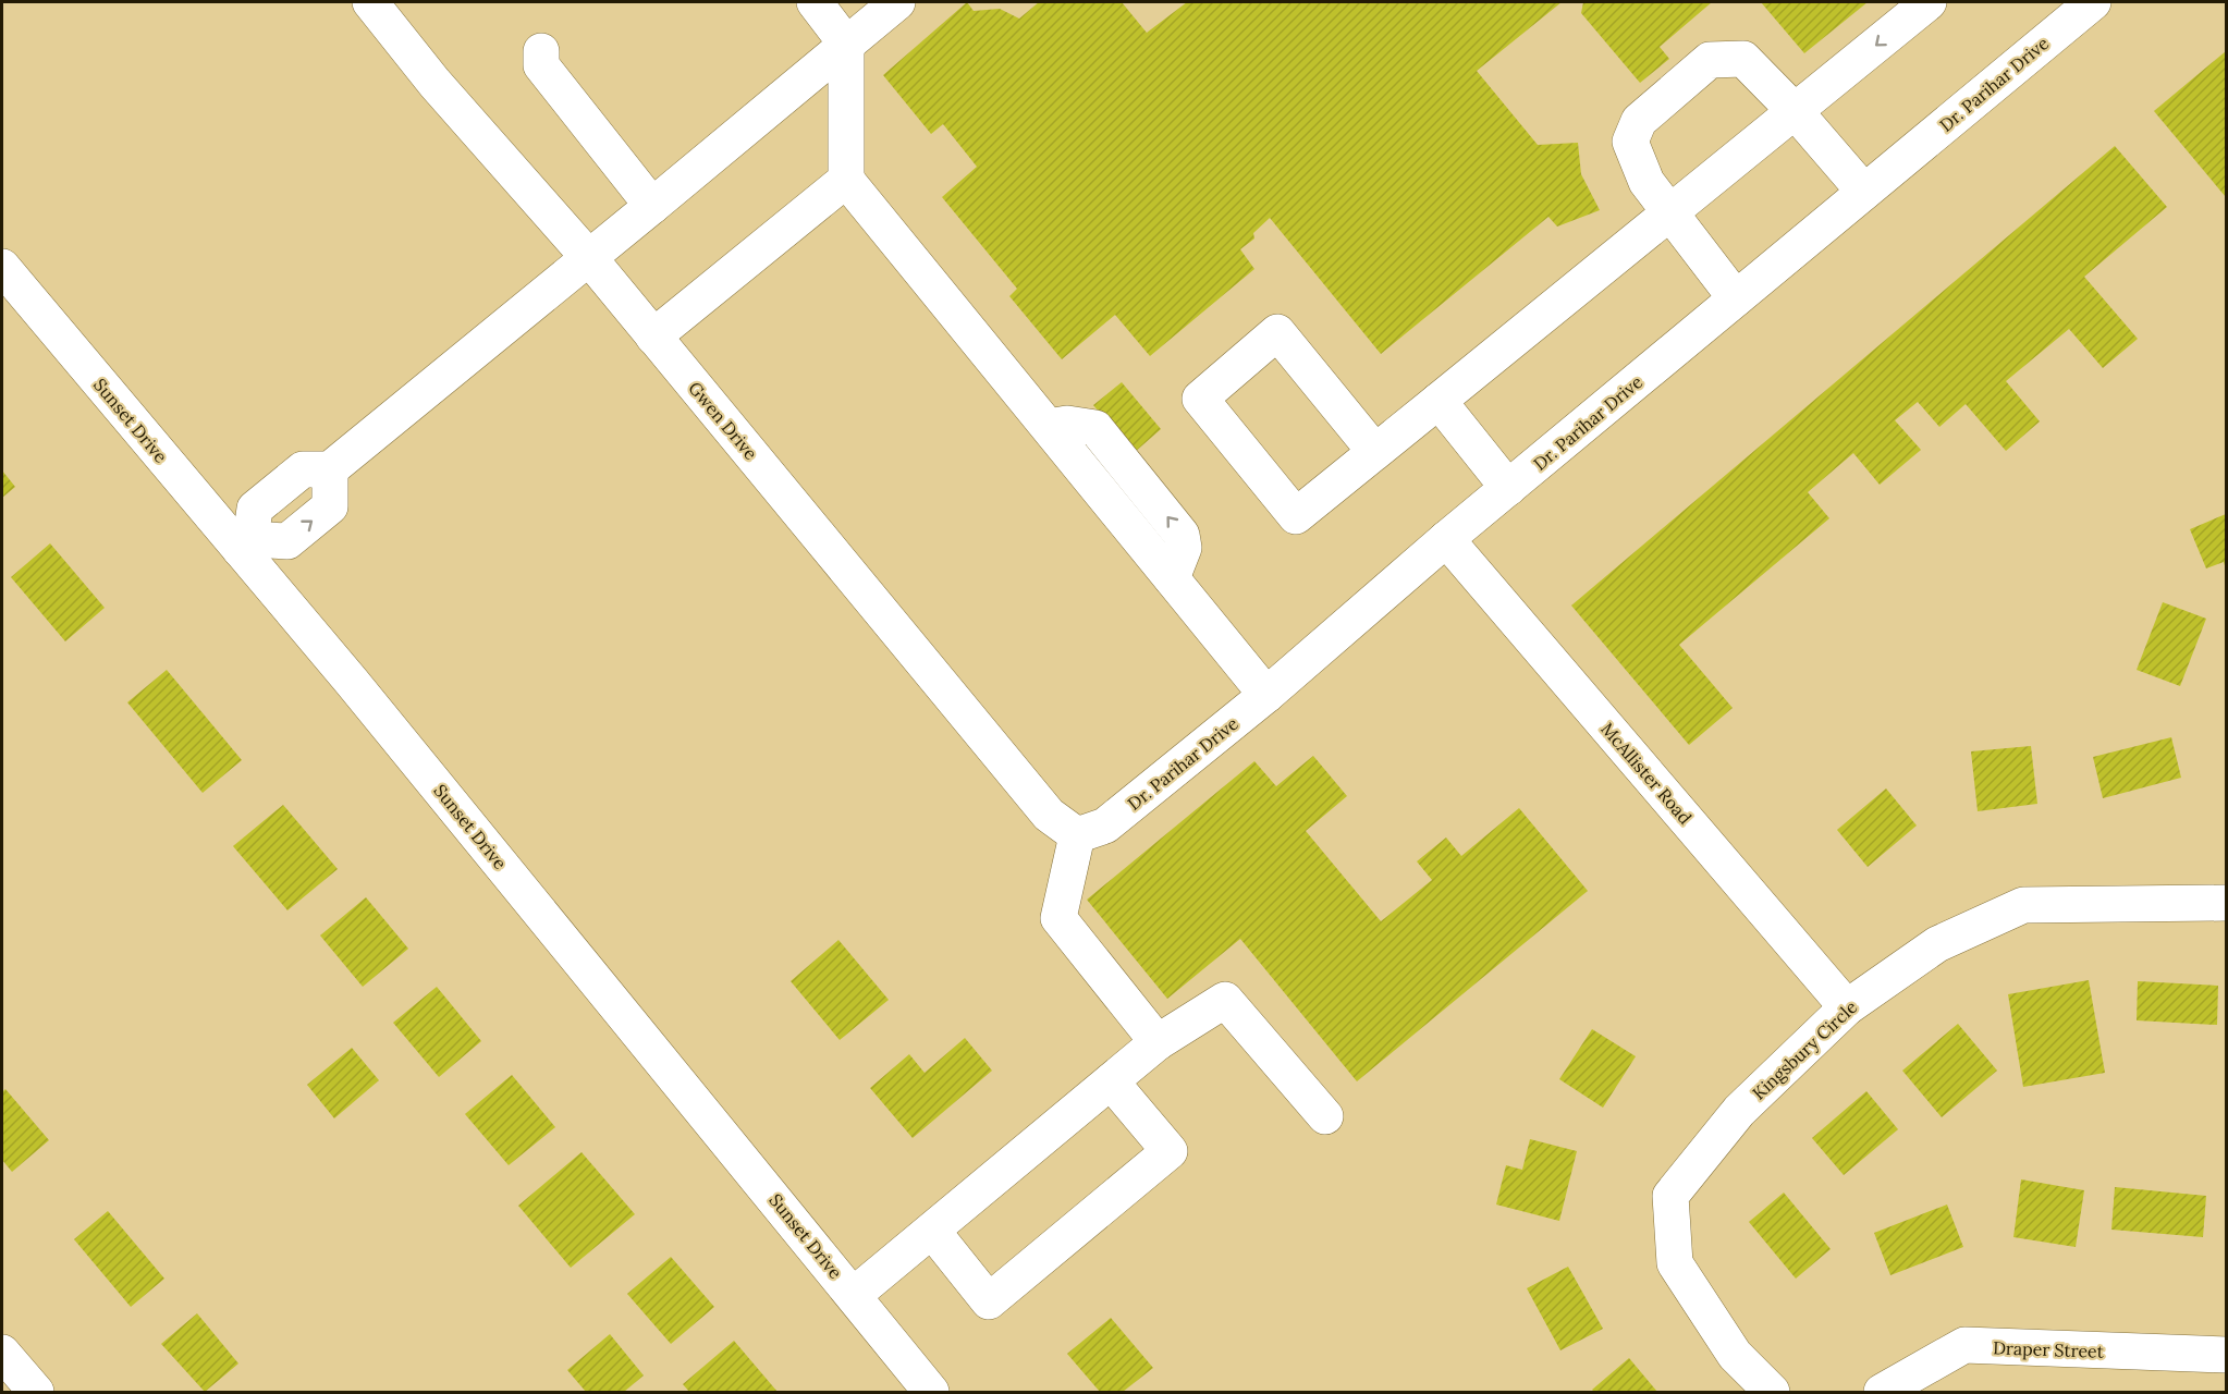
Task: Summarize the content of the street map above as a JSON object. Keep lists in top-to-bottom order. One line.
{"streets":{"street":["Dr. Parihar Drive","Sunset Drive","Gwen Drive","McAllister Road","Kingsbury Circle","Draper Street"]},"crossings":[["Dr. Parihar Drive","Gwen Drive"],["Dr. Parihar Drive","McAllister Road"],["McAllister Road","Kingsbury Circle"]]}
